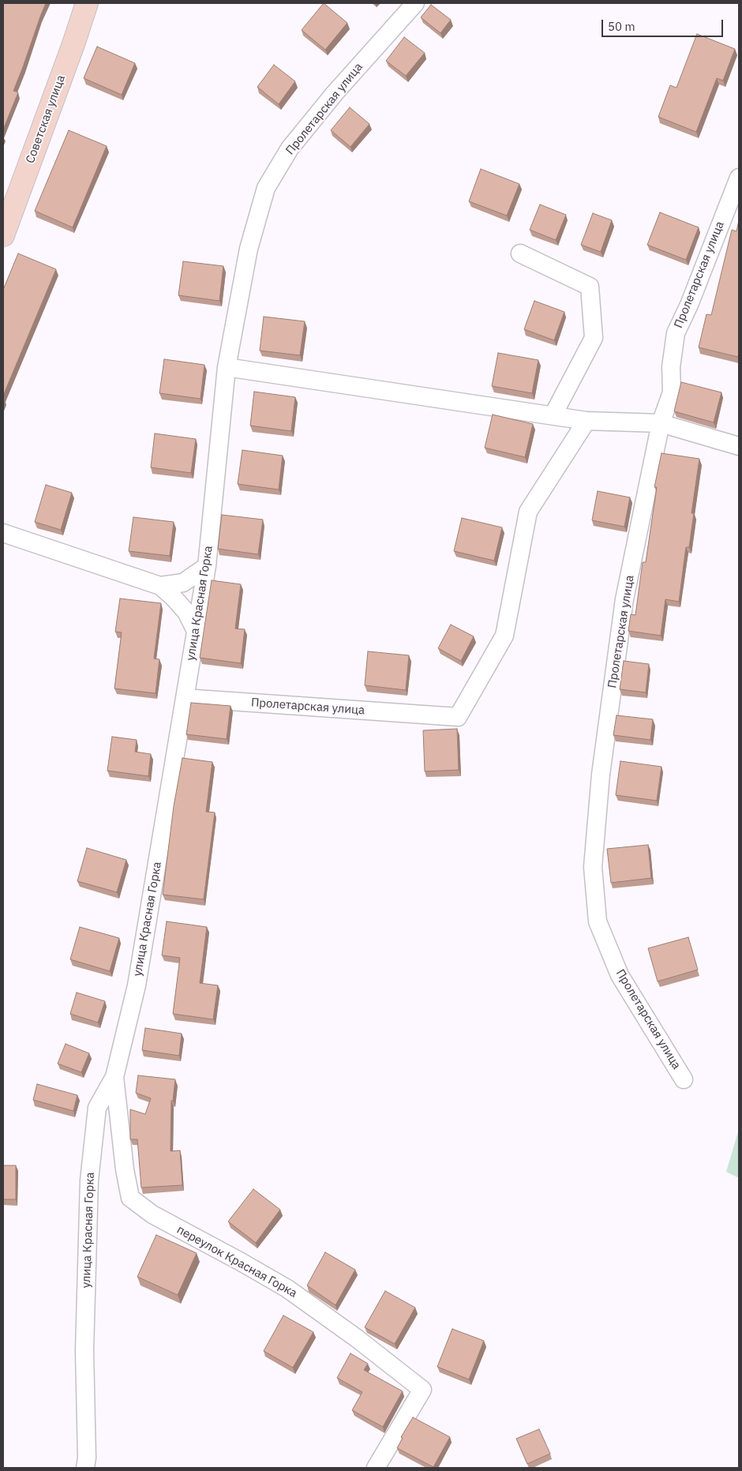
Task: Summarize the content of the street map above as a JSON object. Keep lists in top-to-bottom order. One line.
{"streets":{"main road":["Советская улица"],"street":["Пролетарская улица","улица Красная Горка","переулок Красная Горка"]},"crossings":[["Пролетарская улица","улица Красная Горка"],["улица Красная Горка","переулок Красная Горка"]],"scale_bar":"50 m"}
